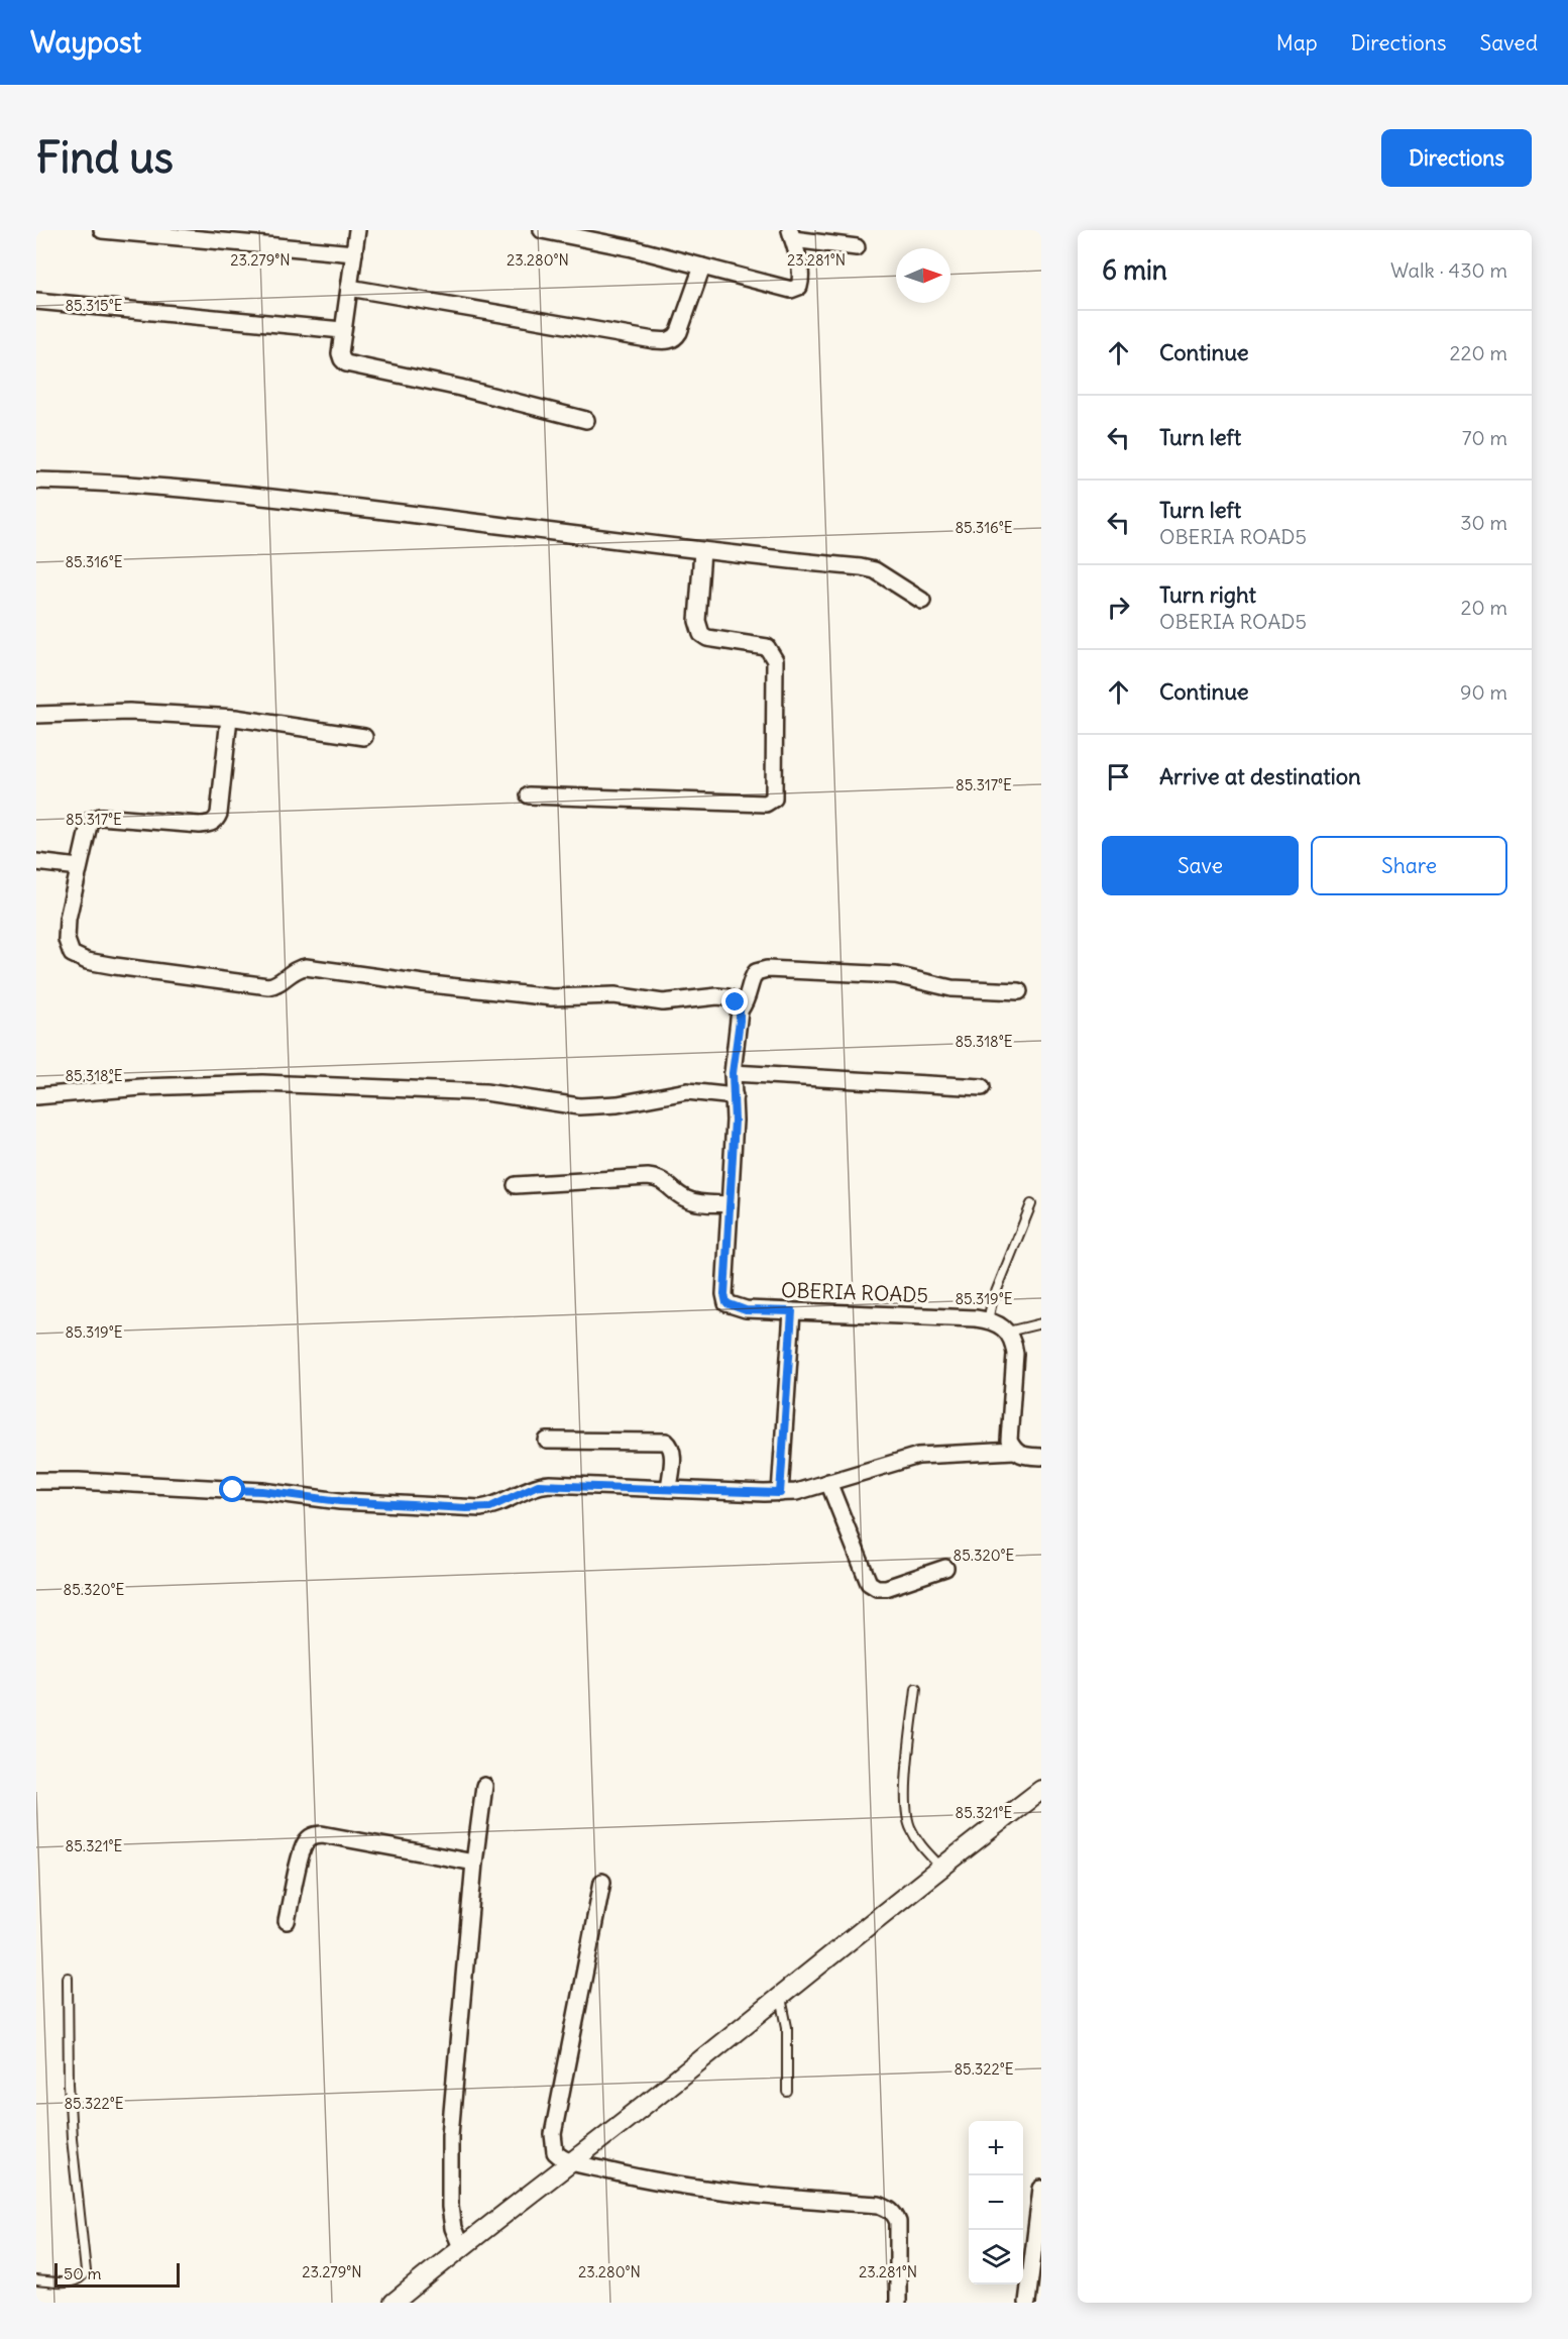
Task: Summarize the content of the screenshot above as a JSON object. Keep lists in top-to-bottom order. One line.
{"streets":{"street":["OBERIA ROAD5"]},"scale_bar":"50 m","north":"right","page":{"header":"Waypost","nav":["Map","Directions","Saved"],"buttons":["Directions",["Save","Share"]],"title":"Find us","heading":["6 min","Walk · 430 m"],"list":[["Continue","220 m"],["Turn left","70 m"],["Turn left","OBERIA ROAD5","30 m"],["Turn right","OBERIA ROAD5","20 m"],["Continue","90 m"],"Arrive at destination"],"map_buttons":["+","−"],"scale":"50 m"},"coordinates":["23.279°N","23.280°N","23.281°N","85.315°E","85.316°E","85.317°E","85.318°E","85.319°E","85.320°E","85.321°E","85.322°E"]}
